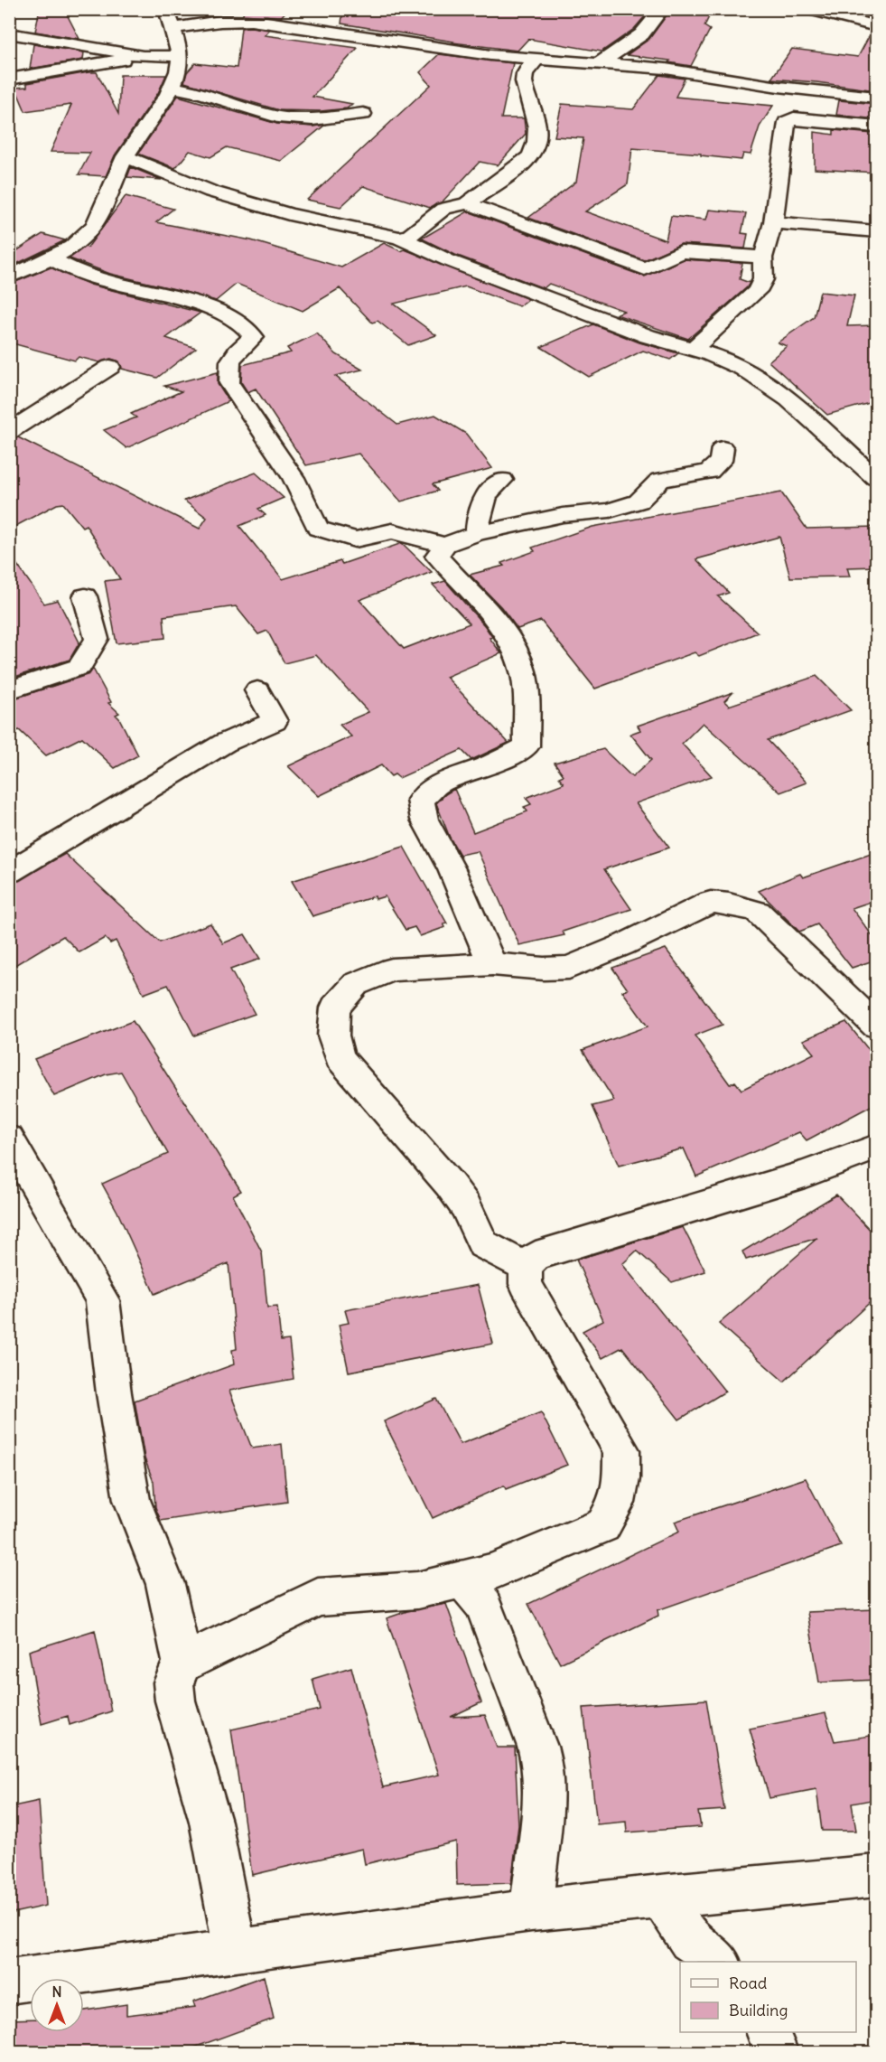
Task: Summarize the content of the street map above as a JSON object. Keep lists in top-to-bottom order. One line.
{"legend":["Road","Building"],"north":"top"}
